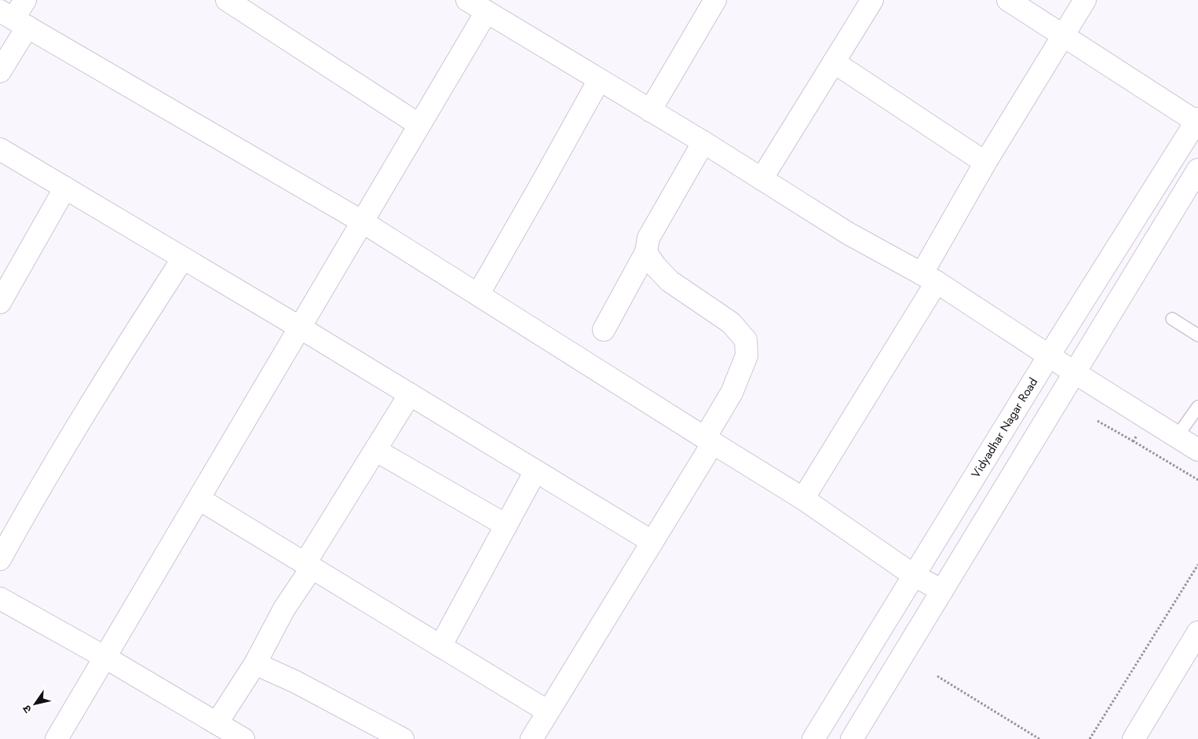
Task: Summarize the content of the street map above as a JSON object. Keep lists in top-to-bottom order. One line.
{"streets":{"street":["Vidyadhar Nagar Road"]},"north":"bottom left"}
